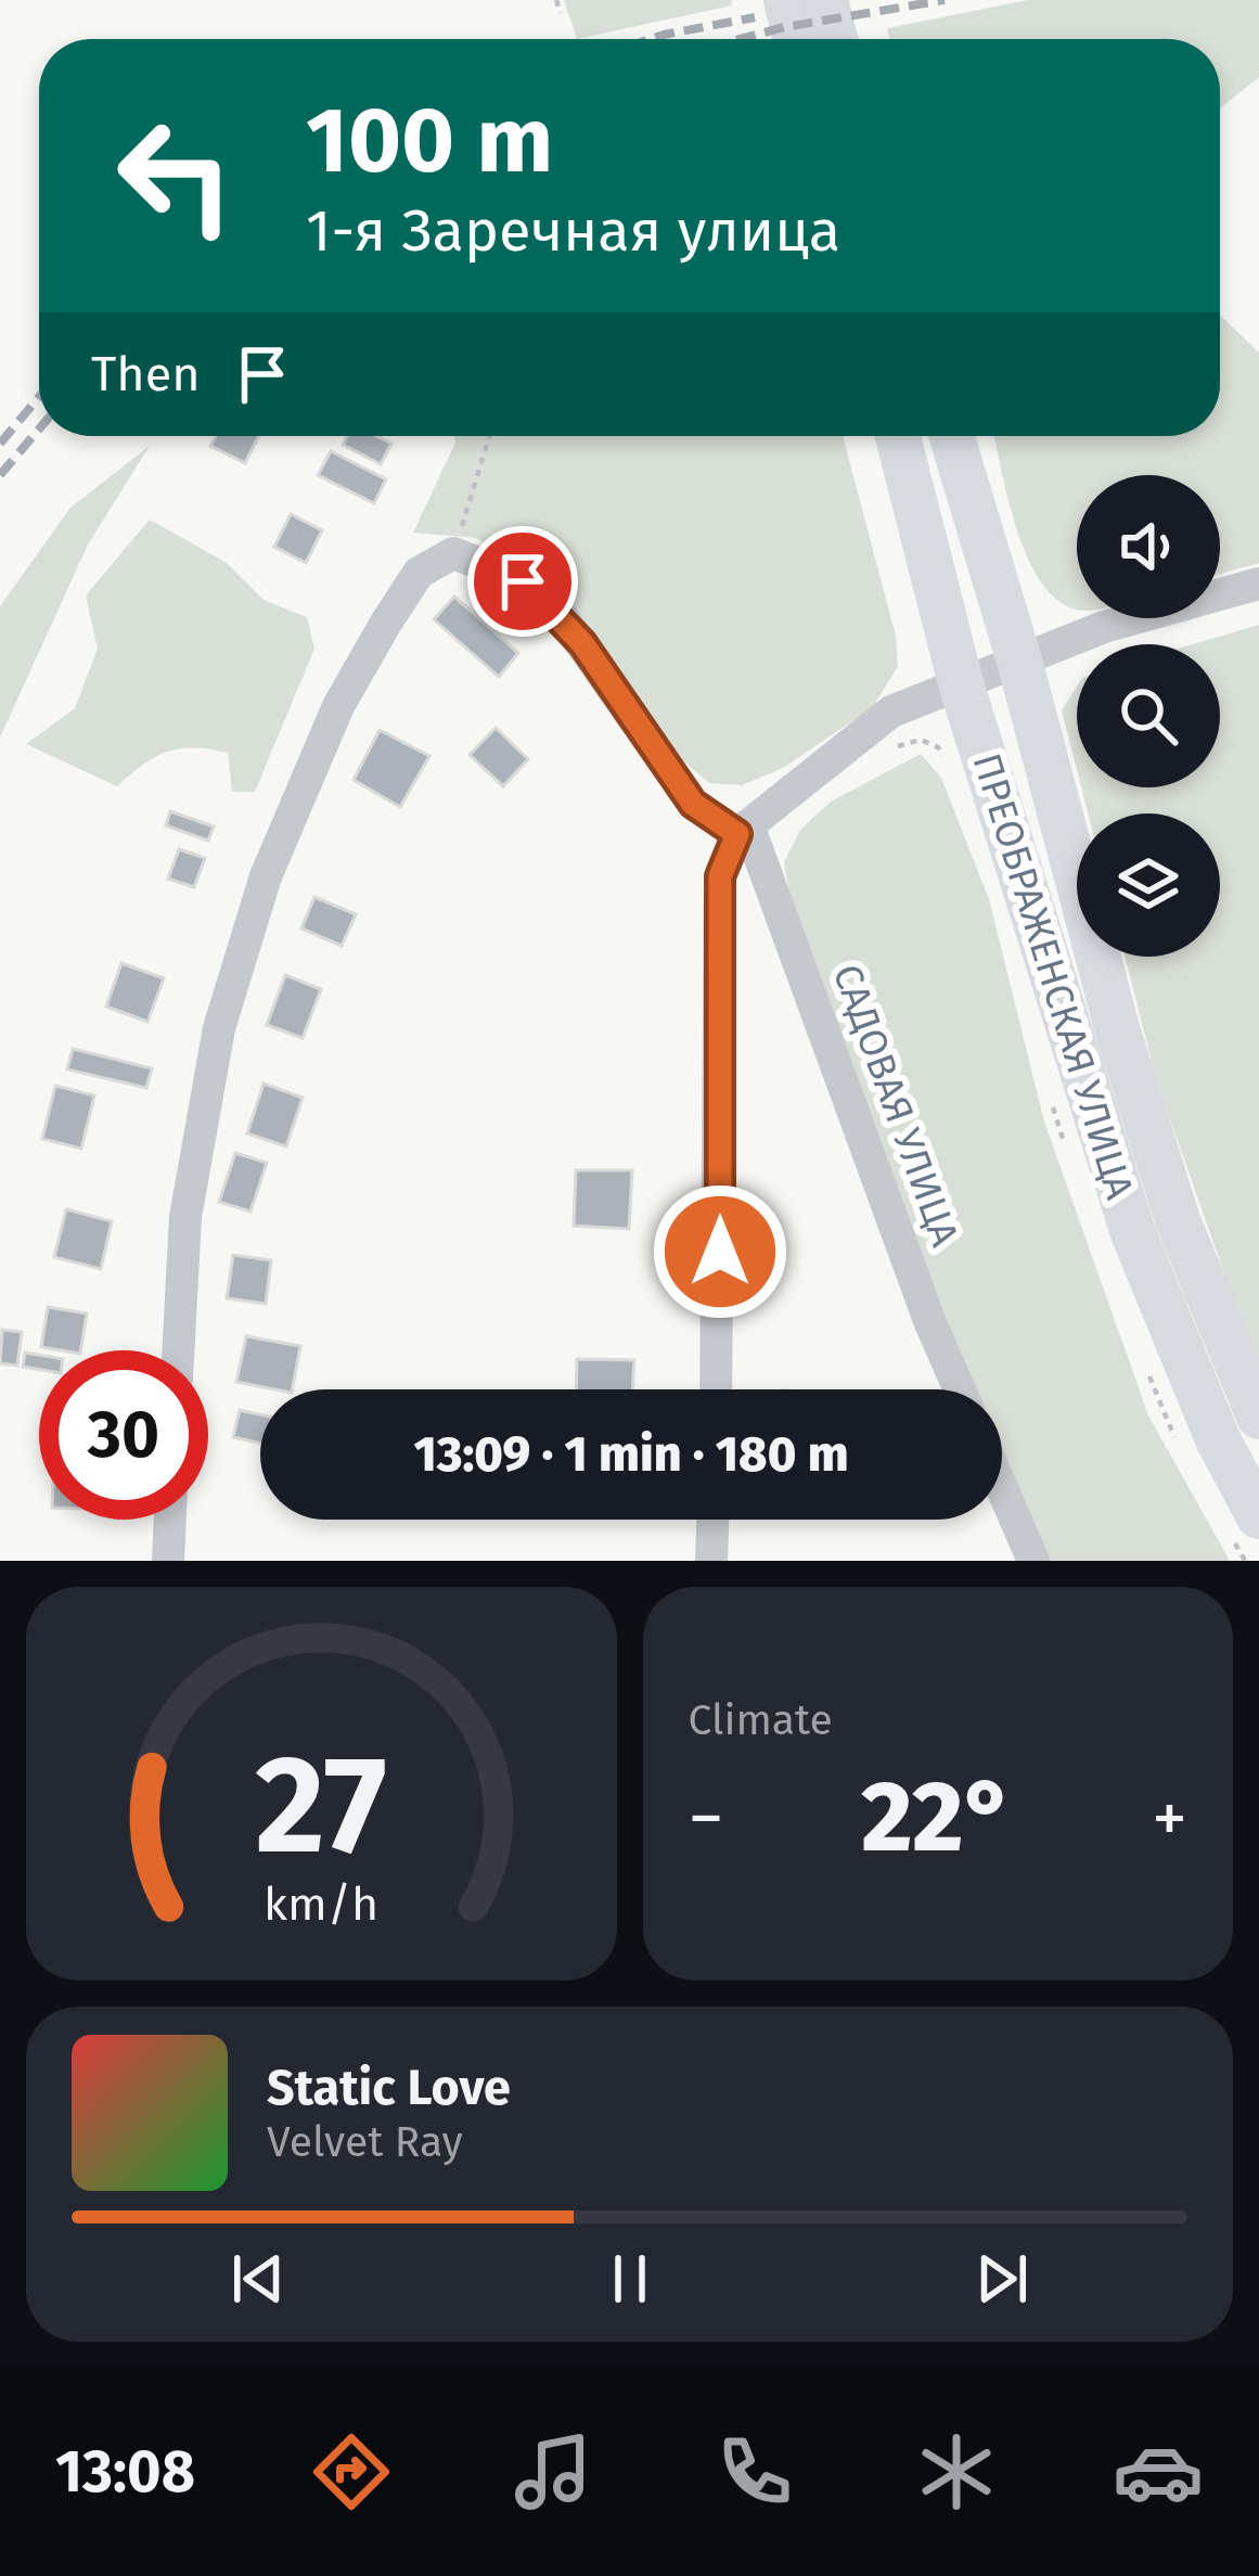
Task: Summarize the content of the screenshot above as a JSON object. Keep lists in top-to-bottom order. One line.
{"streets":{"main road":["ПРЕОБРАЖЕНСКАЯ УЛИЦА"],"street":["САДОВАЯ УЛИЦА"]},"page":{"turn":["100 m","1-я Заречная улица"],"then":"Then","limit":"30","trip":"13:09 · 1 min · 180 m","tile":"Climate","heat":["−","22°","+"],"song":["Static Love","Velvet Ray"],"tabs":"13:08","gauge":["27","km/h"]}}
